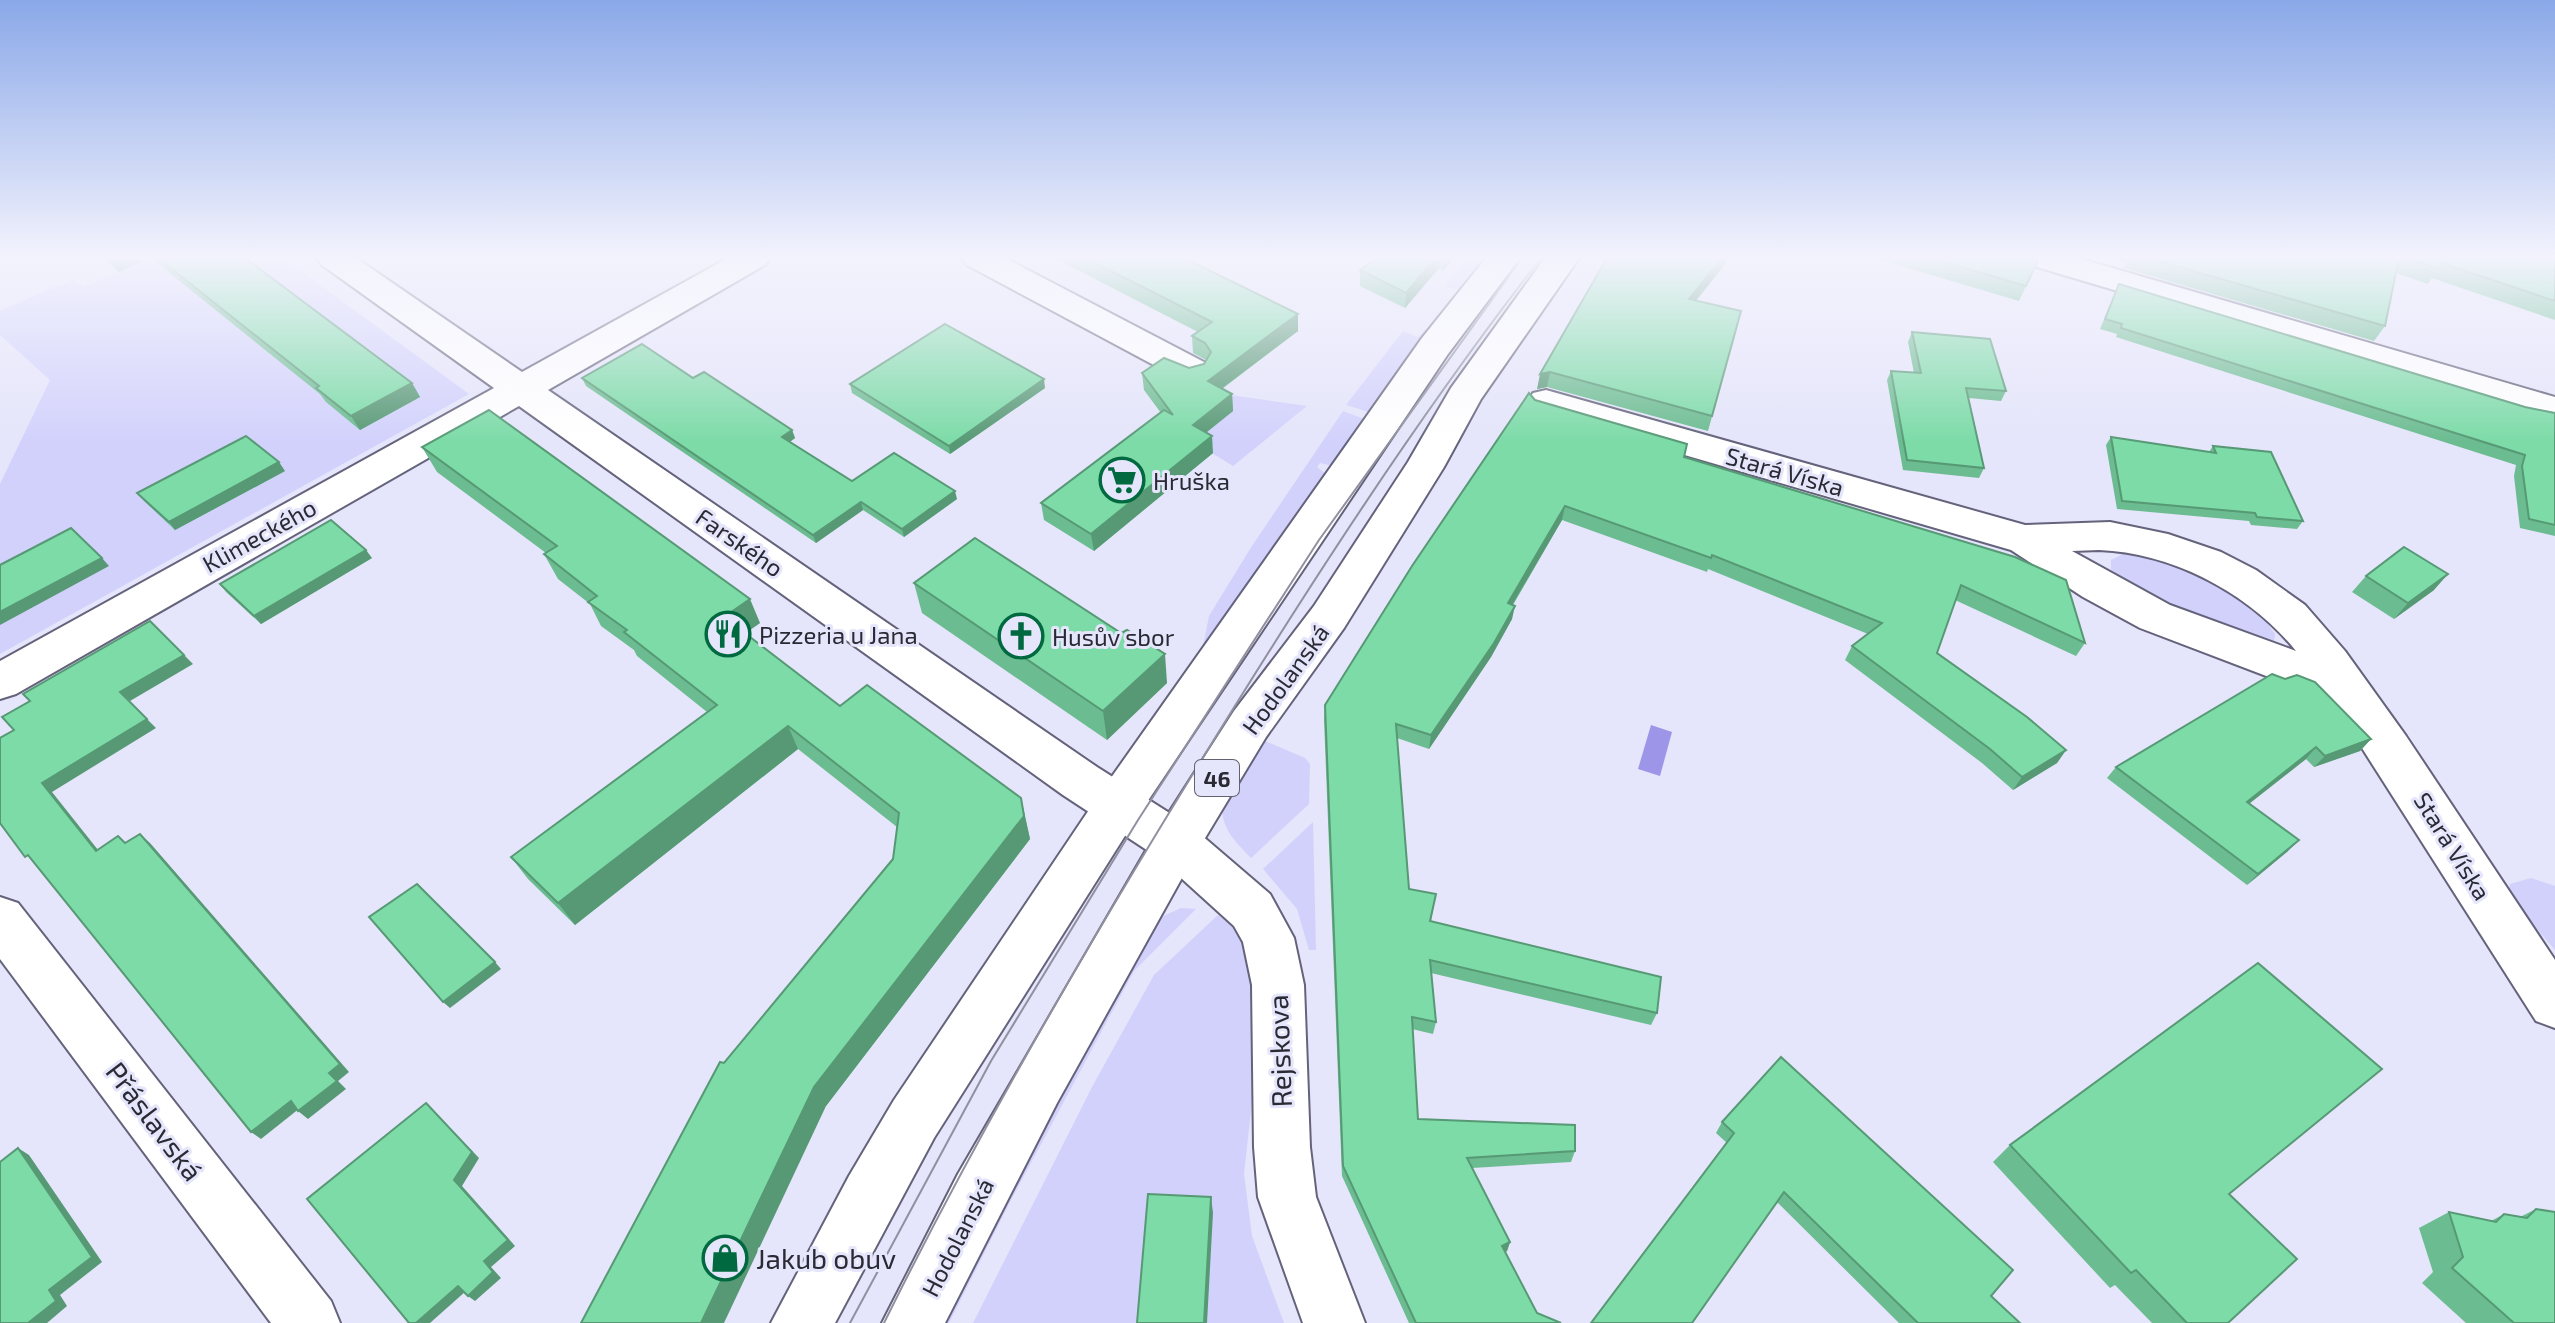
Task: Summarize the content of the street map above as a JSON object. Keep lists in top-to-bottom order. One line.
{"streets":{"street":["Stará Víska","Klimeckého","Farského","Hodolanská","46","Rejskova","Přáslavská"]},"crossings":[["Klimeckého","Farského"],["Farského","Hodolanská"],["Farského","Rejskova"],["Hodolanská","Rejskova"]],"places":{"supermarket":["Hruška"],"restaurant":["Pizzeria u Jana"],"church":["Husův sbor"],"shop":["Jakub obuv"]}}
